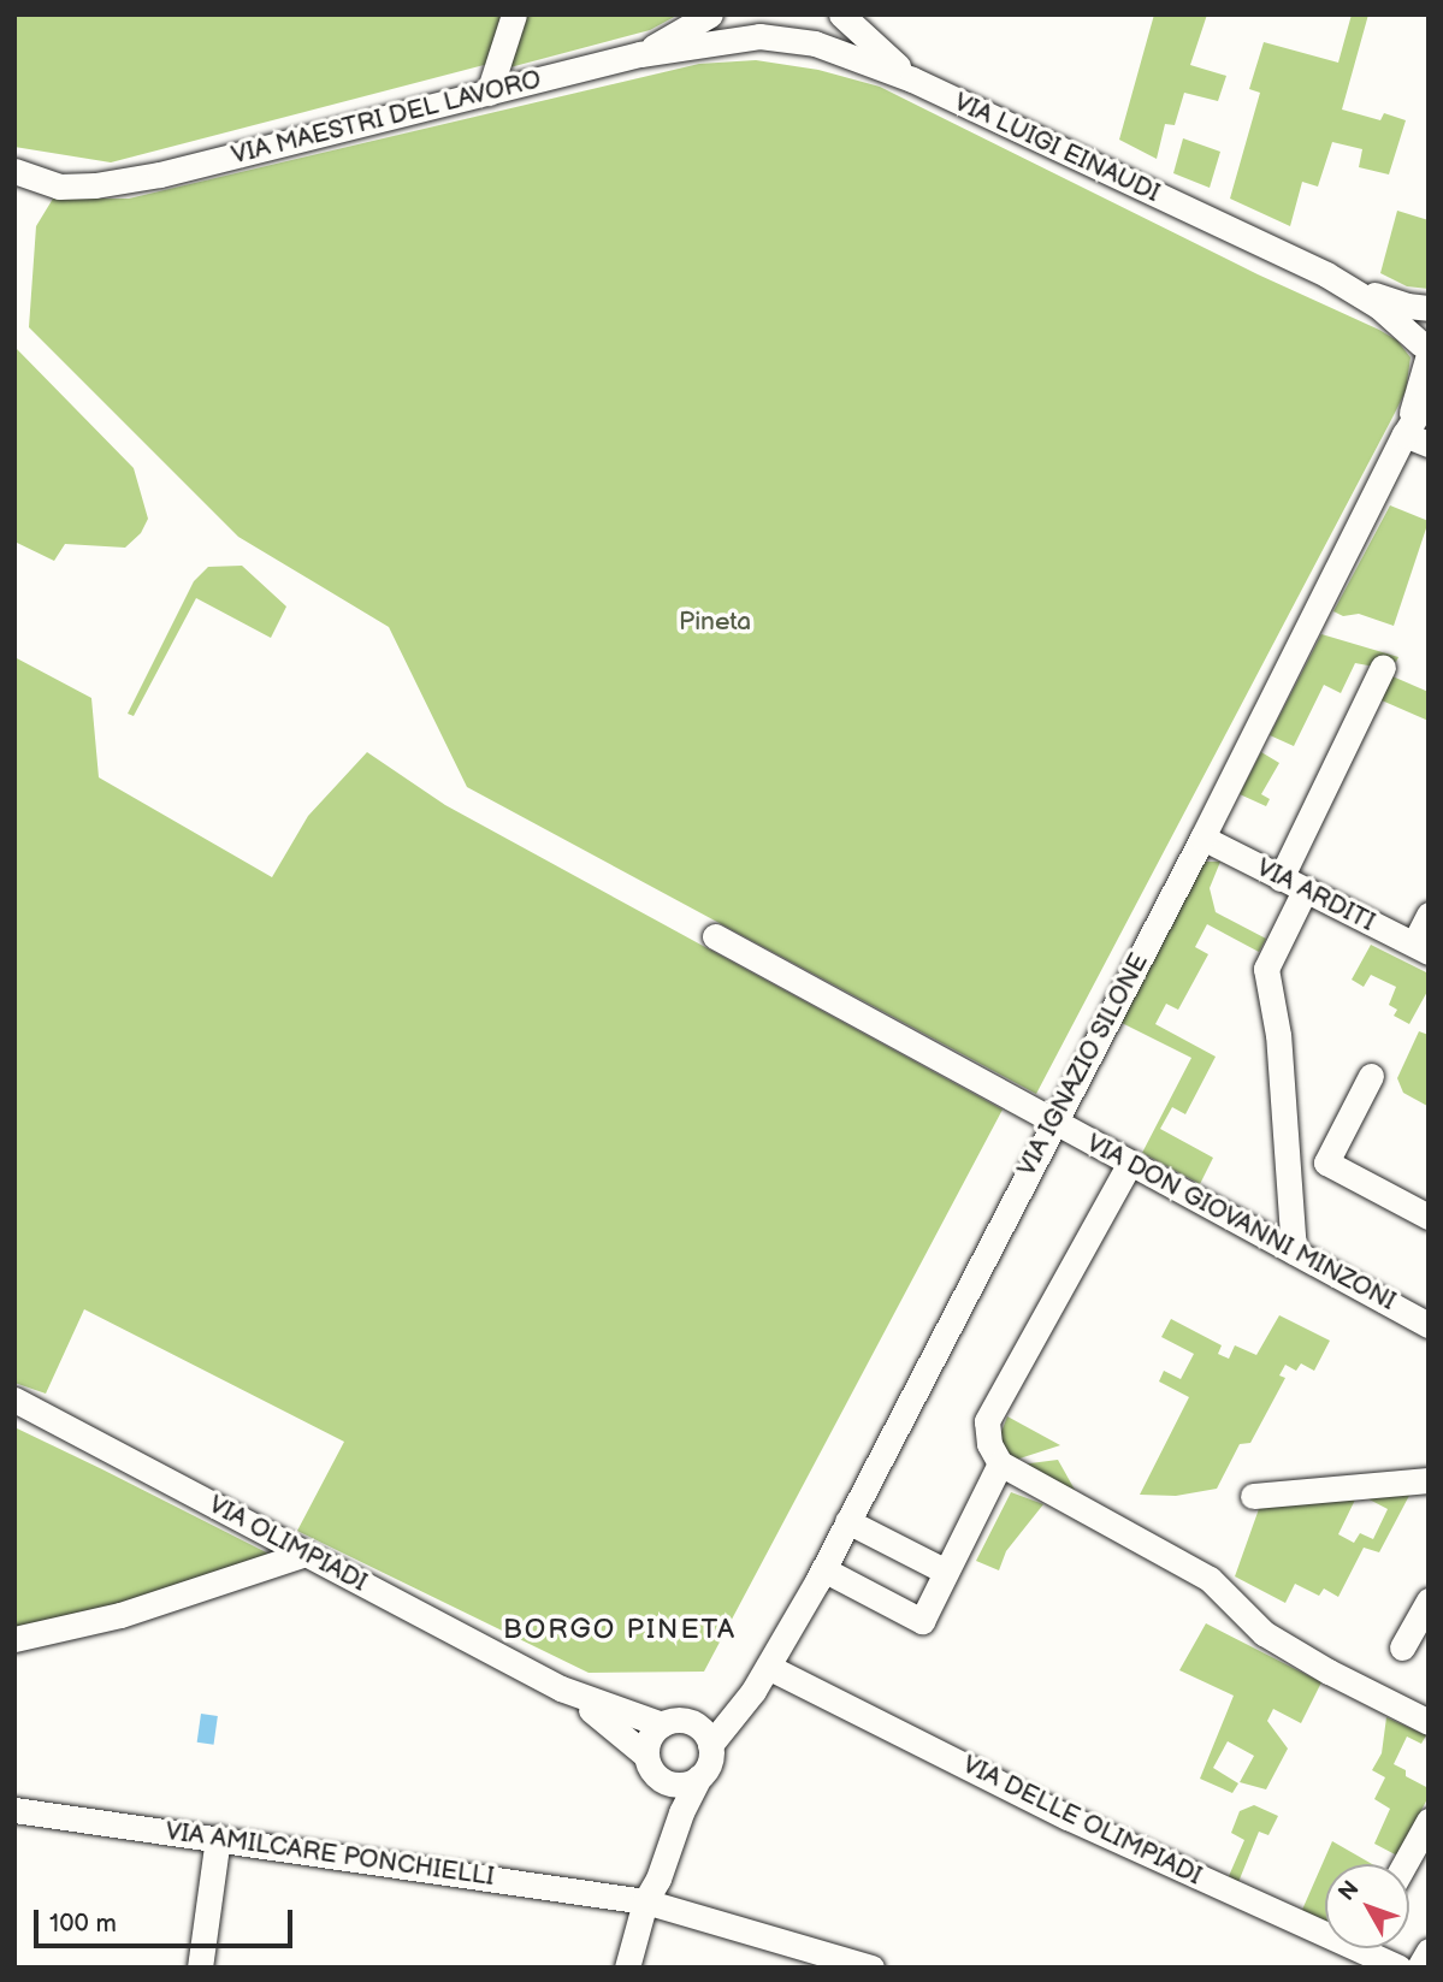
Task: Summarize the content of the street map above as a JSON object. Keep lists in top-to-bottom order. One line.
{"streets":{"street":["VIA MAESTRI DEL LAVORO","VIA LUIGI EINAUDI","VIA ARDITI","VIA IGNAZIO SILONE","VIA DON GIOVANNI MINZONI","VIA OLIMPIADI","VIA DELLE OLIMPIADI","VIA AMILCARE PONCHIELLI"]},"crossings":[["VIA MAESTRI DEL LAVORO","VIA LUIGI EINAUDI"],["VIA LUIGI EINAUDI","VIA IGNAZIO SILONE"],["VIA ARDITI","VIA IGNAZIO SILONE"],["VIA IGNAZIO SILONE","VIA DON GIOVANNI MINZONI"],["VIA IGNAZIO SILONE","VIA OLIMPIADI"],["VIA IGNAZIO SILONE","VIA DELLE OLIMPIADI"]],"districts":["BORGO PINETA"],"parks":["Pineta"],"scale_bar":"100 m","north":"top left"}
